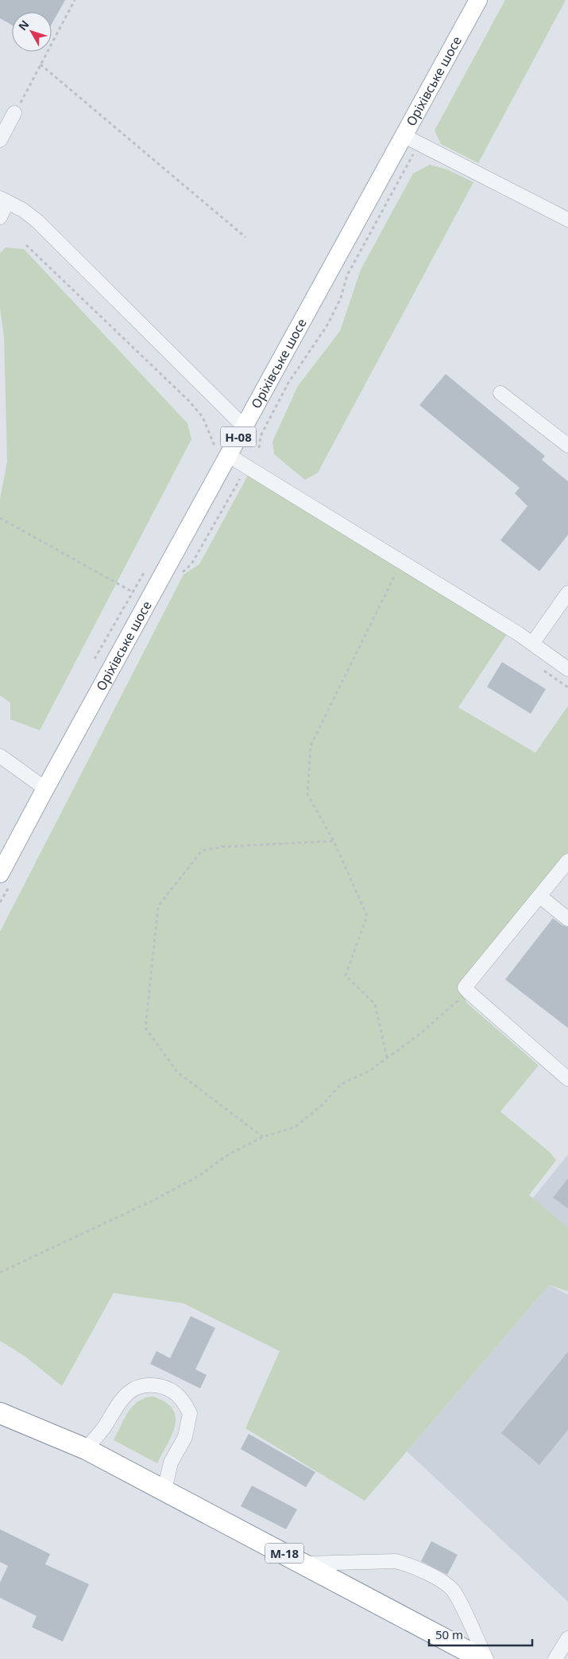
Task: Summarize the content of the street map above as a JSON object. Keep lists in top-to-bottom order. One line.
{"streets":{"highway":["М-18"],"main road":["Оріхівське шосе","Н-08"]},"scale_bar":"50 m","north":"top left"}
